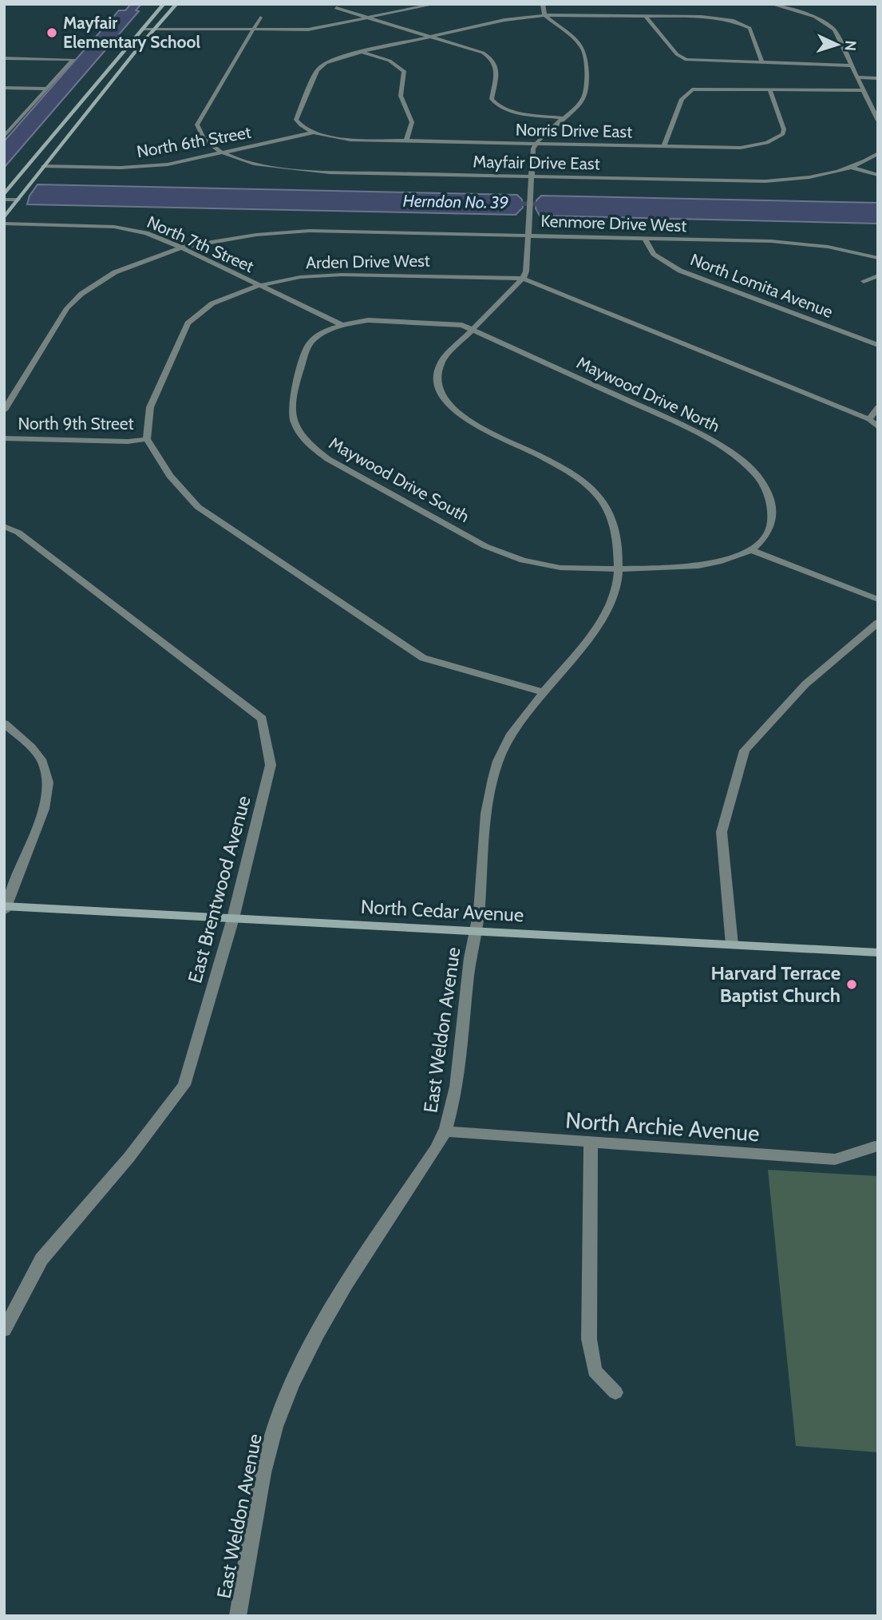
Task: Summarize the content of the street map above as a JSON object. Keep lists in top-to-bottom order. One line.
{"streets":{"main road":["North Cedar Avenue"],"street":["Norris Drive East","North 6th Street","Mayfair Drive East","Kenmore Drive West","North 7th Street","Arden Drive West","North Lomita Avenue","Maywood Drive North","North 9th Street","Maywood Drive South","East Brentwood Avenue","East Weldon Avenue","North Archie Avenue"]},"crossings":[["Norris Drive East","North 6th Street"],["North 6th Street","Mayfair Drive East"],["Kenmore Drive West","North 7th Street"],["Kenmore Drive West","North Lomita Avenue"],["North 7th Street","Arden Drive West"],["North 7th Street","Maywood Drive North"],["North 7th Street","Maywood Drive South"],["Arden Drive West","North 9th Street"],["Arden Drive West","East Weldon Avenue"],["Maywood Drive North","Maywood Drive South"],["Maywood Drive North","East Weldon Avenue"],["Maywood Drive South","East Weldon Avenue"],["East Brentwood Avenue","North Cedar Avenue"],["North Cedar Avenue","East Weldon Avenue"],["East Weldon Avenue","North Archie Avenue"]],"water":["Herndon No. 39"],"places":["Mayfair Elementary School","Harvard Terrace Baptist Church"],"north":"right"}
